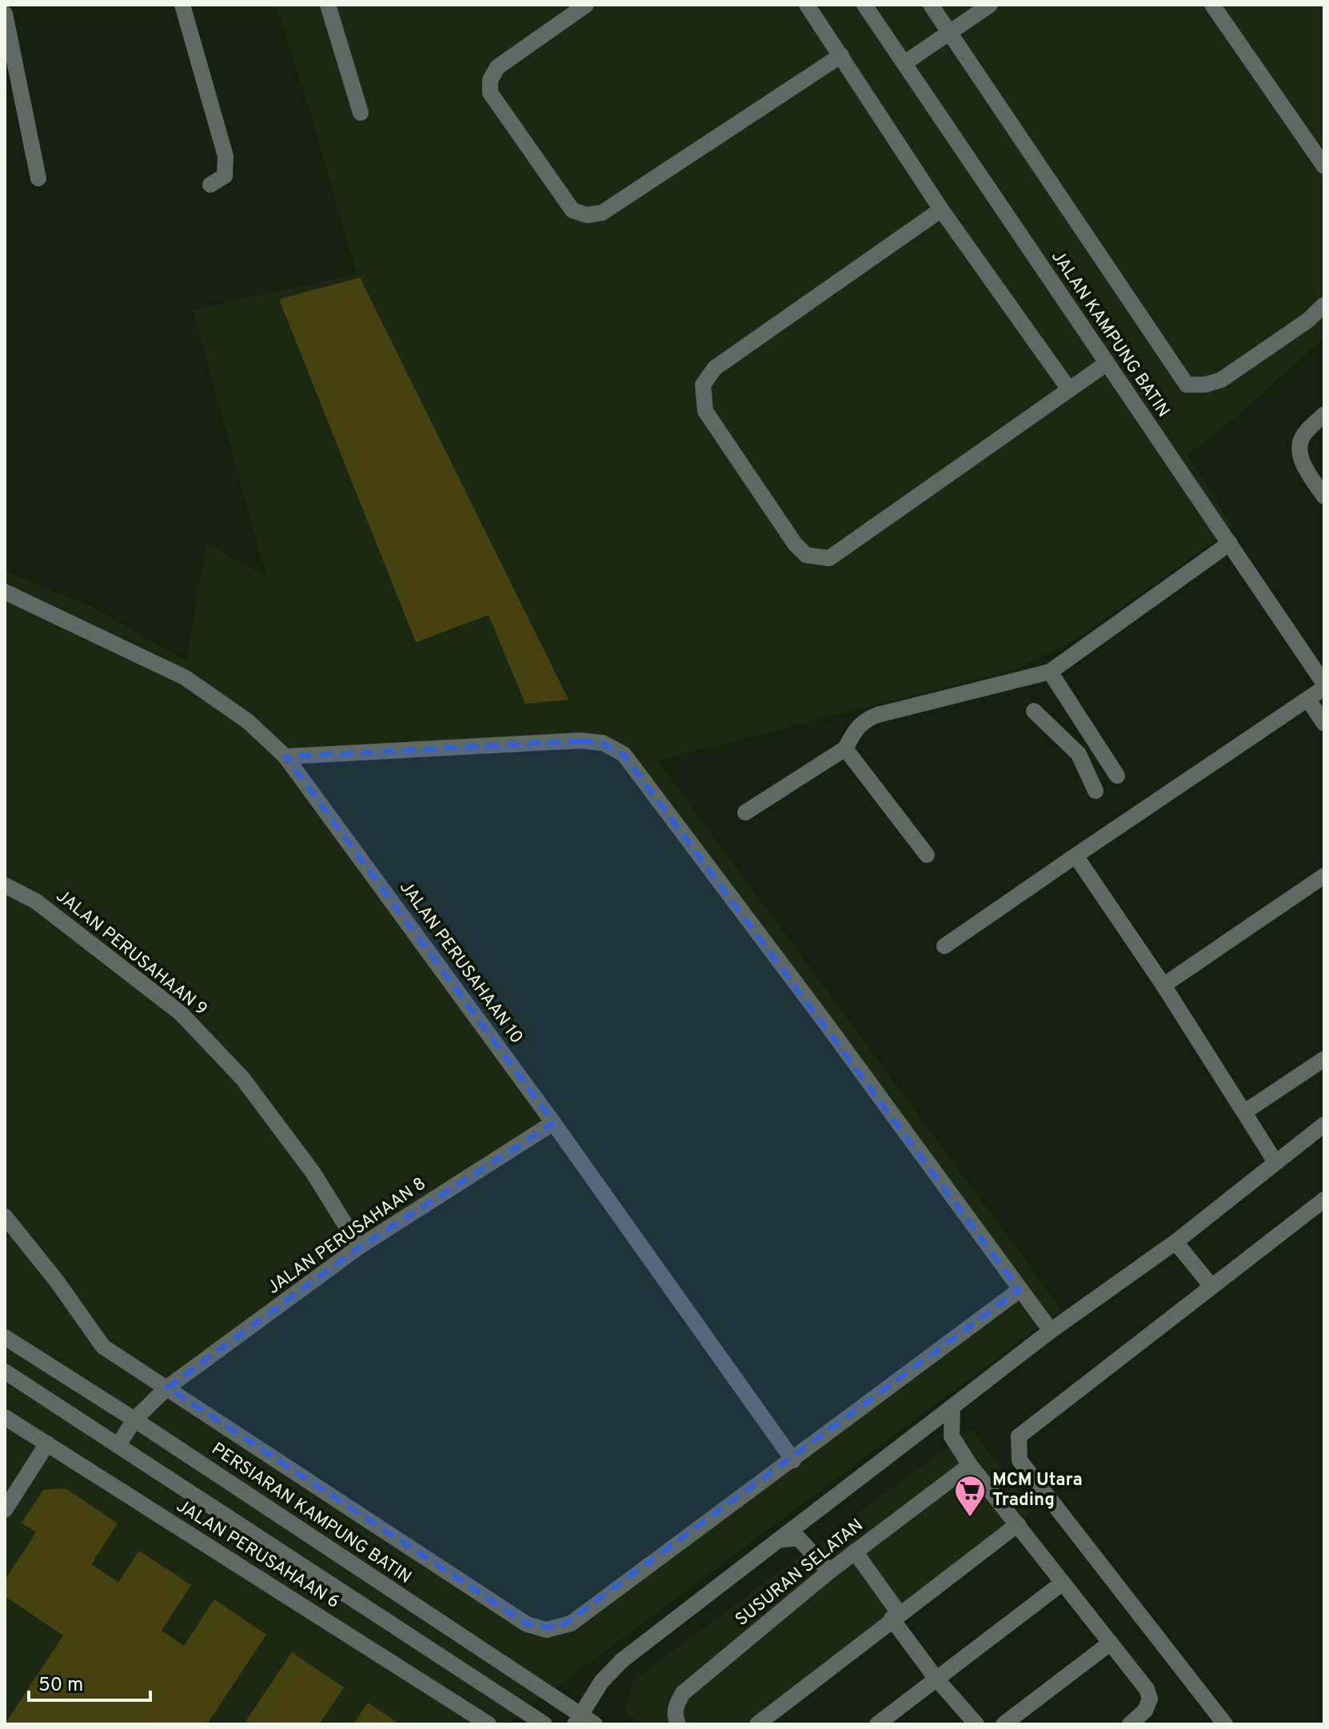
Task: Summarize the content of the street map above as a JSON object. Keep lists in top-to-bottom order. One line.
{"streets":{"street":["JALAN KAMPUNG BATIN","JALAN PERUSAHAAN 9","JALAN PERUSAHAAN 10","JALAN PERUSAHAAN 8","PERSIARAN KAMPUNG BATIN","JALAN PERUSAHAAN 6","SUSURAN SELATAN"]},"crossings":[["JALAN PERUSAHAAN 9","JALAN PERUSAHAAN 8"],["JALAN PERUSAHAAN 10","JALAN PERUSAHAAN 8"],["JALAN PERUSAHAAN 8","PERSIARAN KAMPUNG BATIN"]],"places":{"supermarket":["MCM Utara Trading"]},"scale_bar":"50 m"}
